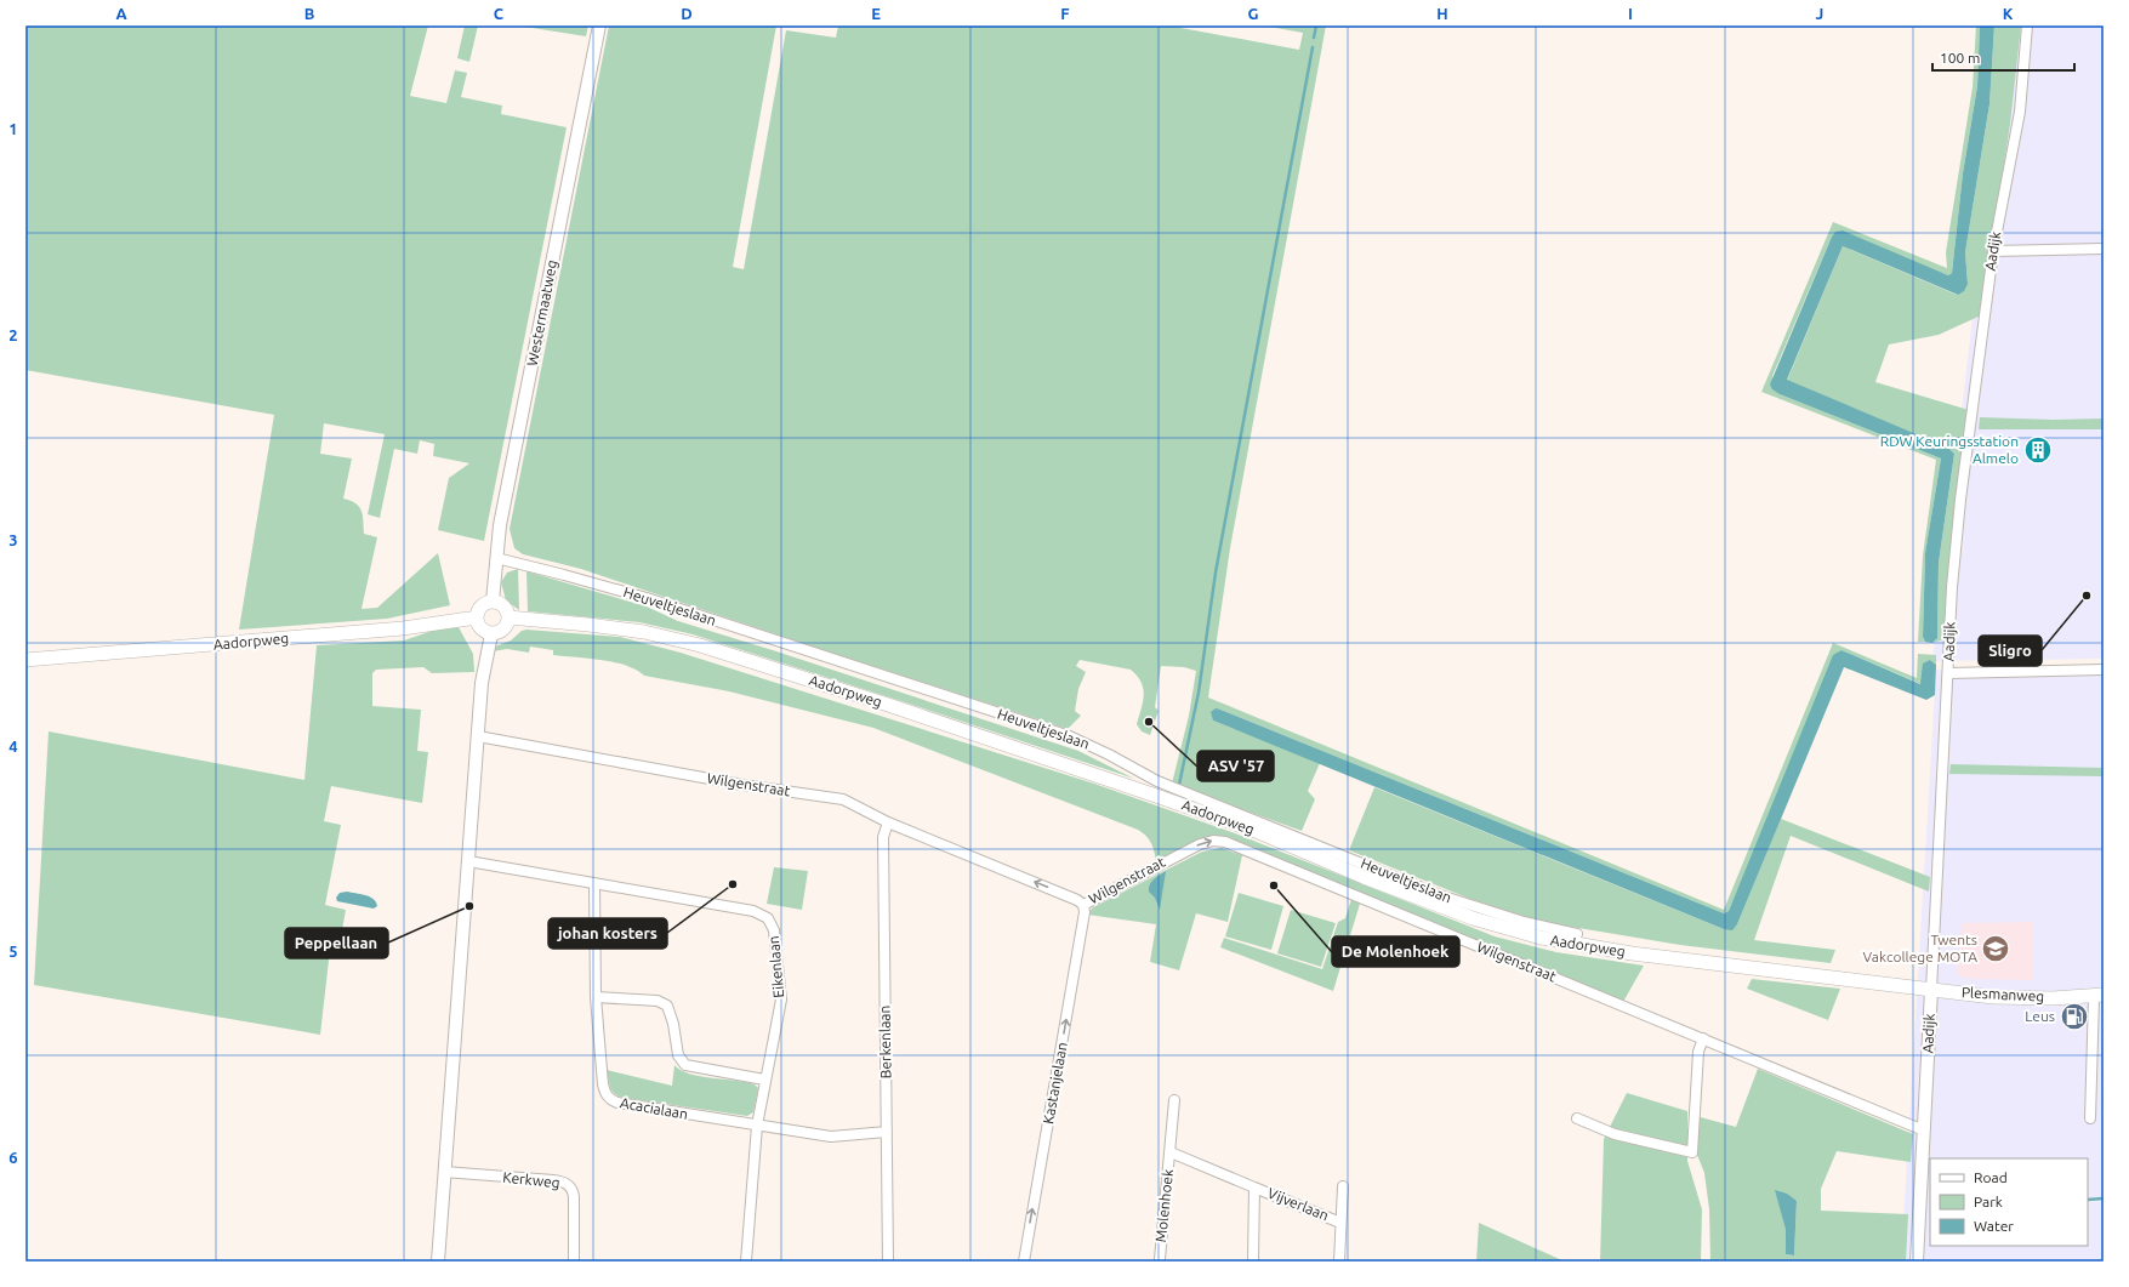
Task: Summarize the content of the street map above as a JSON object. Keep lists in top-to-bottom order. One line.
{"streets":{"main road":["Aadorpweg","Plesmanweg"],"street":["Aadijk","Westermaatweg","Heuveltjeslaan","Wilgenstraat","Eikenlaan","Berkenlaan","Kastanjelaan","Acacialaan","Kerkweg","Vijverlaan","Molenhoek"]},"crossings":[["Aadijk","Aadorpweg"],["Aadijk","Wilgenstraat"],["Aadijk","Plesmanweg"],["Westermaatweg","Heuveltjeslaan"],["Westermaatweg","Aadorpweg"],["Aadorpweg","Plesmanweg"],["Wilgenstraat","Berkenlaan"],["Wilgenstraat","Kastanjelaan"],["Eikenlaan","Acacialaan"],["Berkenlaan","Acacialaan"],["Vijverlaan","Molenhoek"]],"one_way":["Kastanjelaan"],"places":{"building":["RDW Keuringsstation Almelo"],"other":["Sligro","ASV '57","johan kosters","De Molenhoek","Peppellaan"],"school or university":["Twents Vakcollege MOTA"],"fuel station":["Leus"]},"legend":["Road","Park","Water"],"scale_bar":"100 m","grid":{"columns":["A","B","C","D","E","F","G","H","I","J","K"],"rows":["1","2","3","4","5","6"]}}
